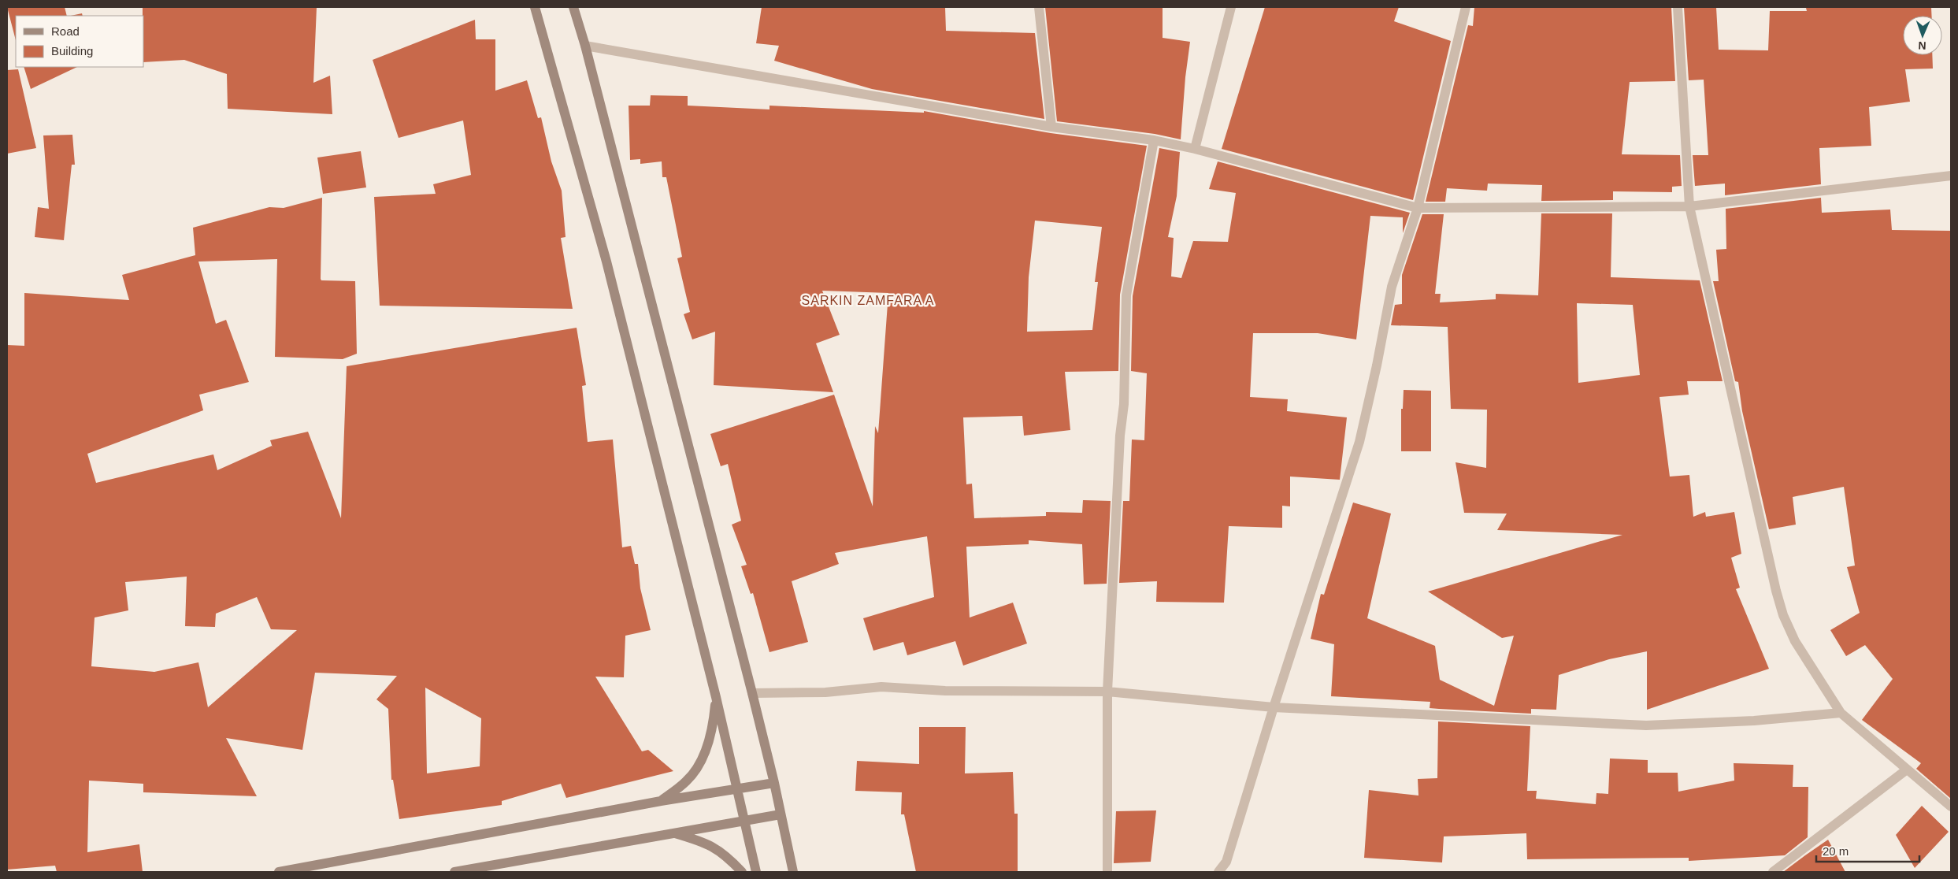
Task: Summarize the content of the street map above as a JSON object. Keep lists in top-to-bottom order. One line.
{"districts":["SARKIN ZAMFARA A"],"legend":["Road","Building"],"scale_bar":"20 m","north":"bottom"}
